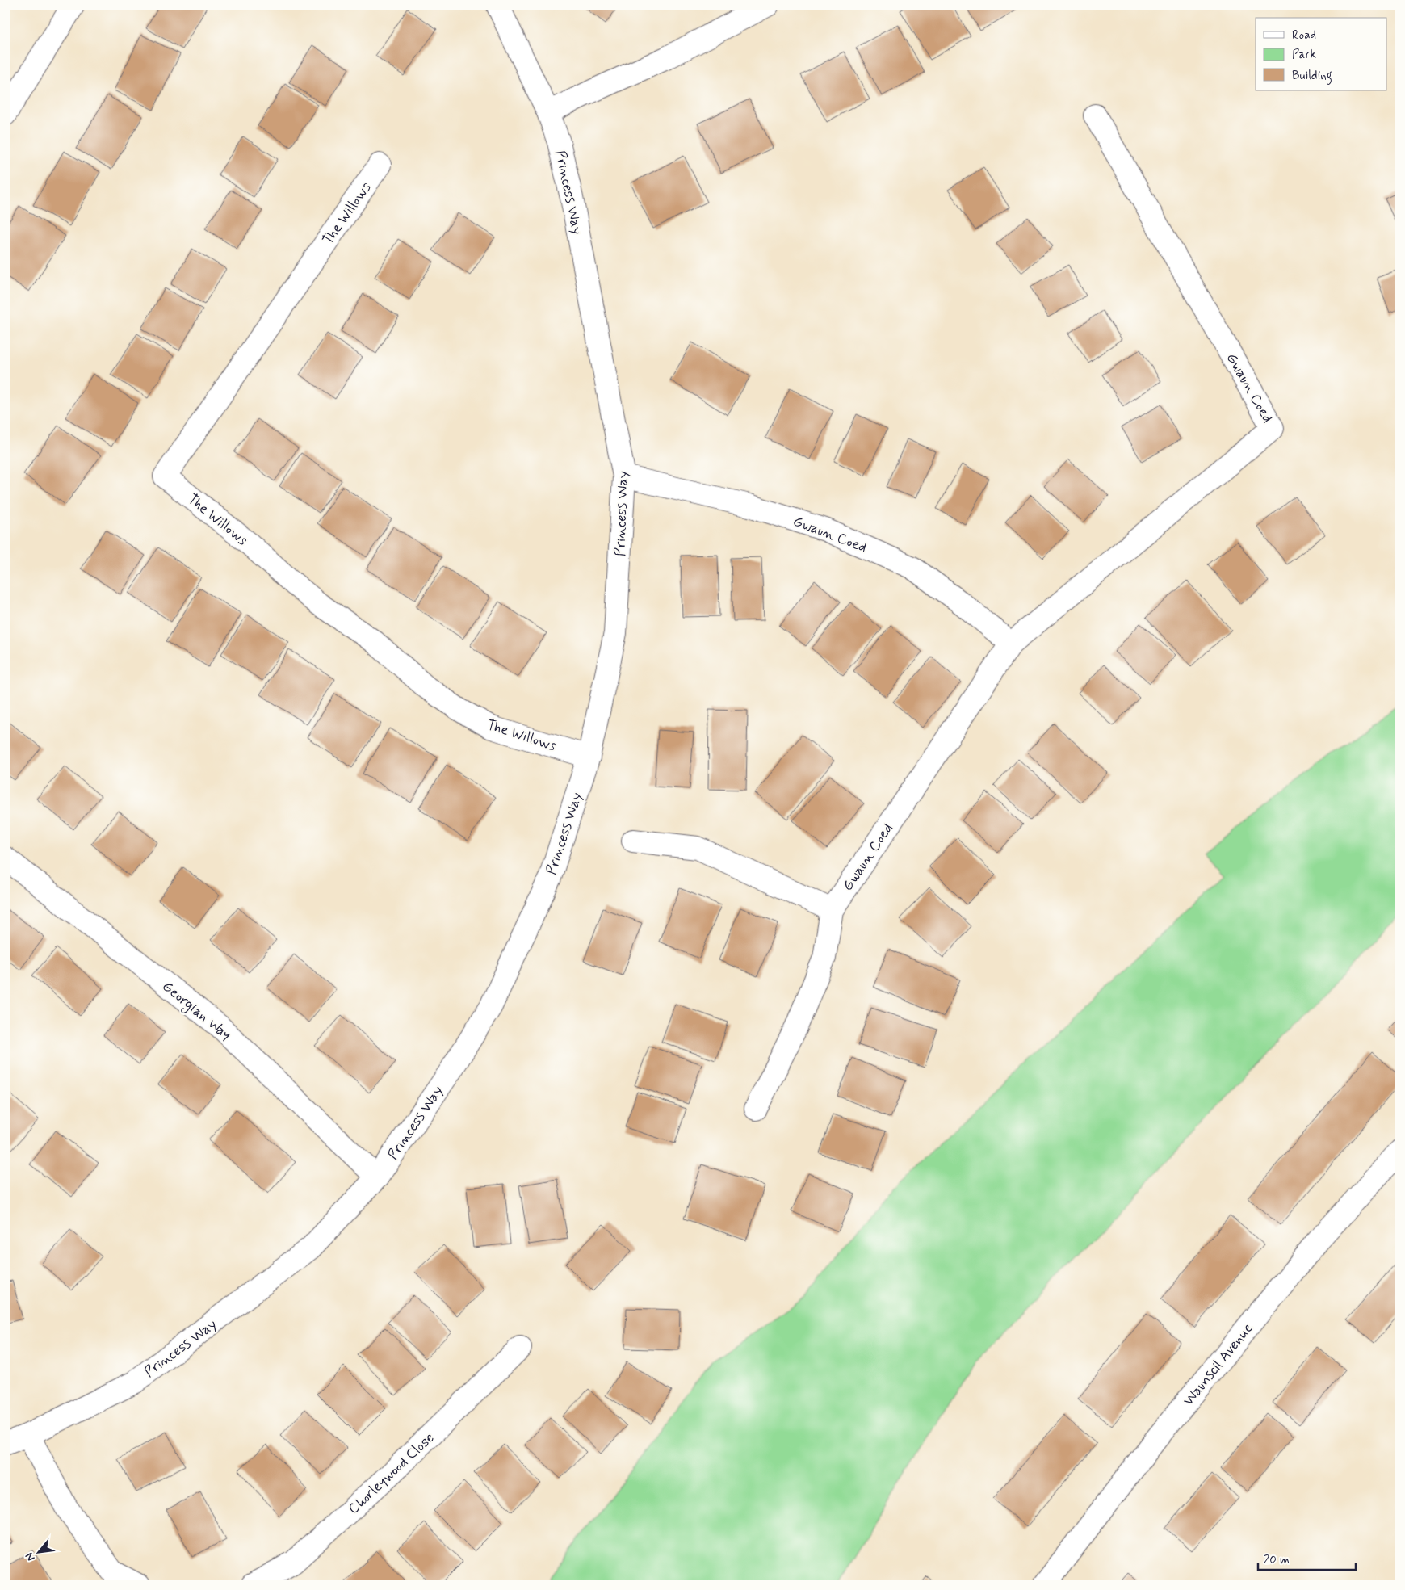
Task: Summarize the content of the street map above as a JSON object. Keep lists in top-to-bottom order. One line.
{"streets":{"street":["Princess Way","The Willows","Gwaun Coed","Georgian Way","Waunscil Avenue","Chorleywood Close"]},"crossings":[["Princess Way","The Willows"],["Princess Way","Gwaun Coed"],["Princess Way","Georgian Way"]],"legend":["Road","Park","Building"],"scale_bar":"20 m","north":"bottom left"}
